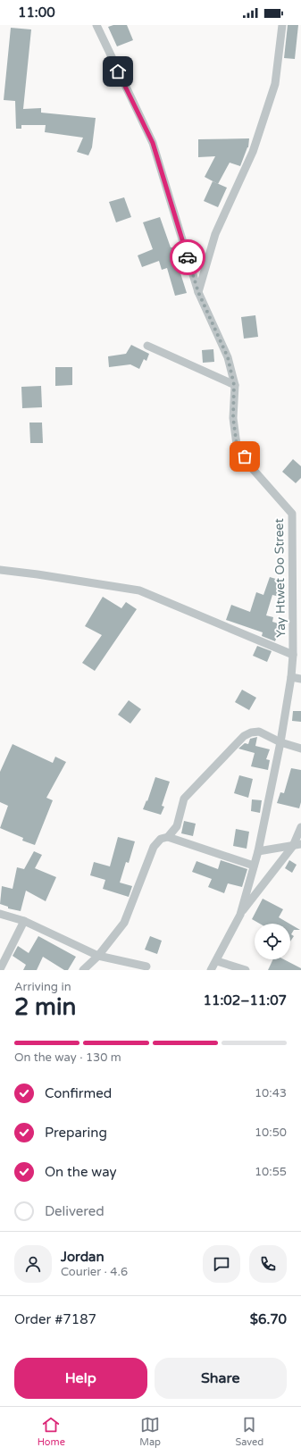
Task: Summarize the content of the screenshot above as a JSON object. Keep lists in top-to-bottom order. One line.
{"streets":{"street":["Yay Htwet Oo Street"]},"page":{"status":"11:00","heading":["2 min","Arriving in","11:02–11:07"],"panel":["Jordan","Courier · 4.6","Order #7187","$6.70"],"bar":"On the way · 130 m","list":[["Confirmed","10:43"],["Preparing","10:50"],["On the way","10:55"],"Delivered"],"buttons":["Help","Share"],"tabs":["Home","Map","Saved"]}}
